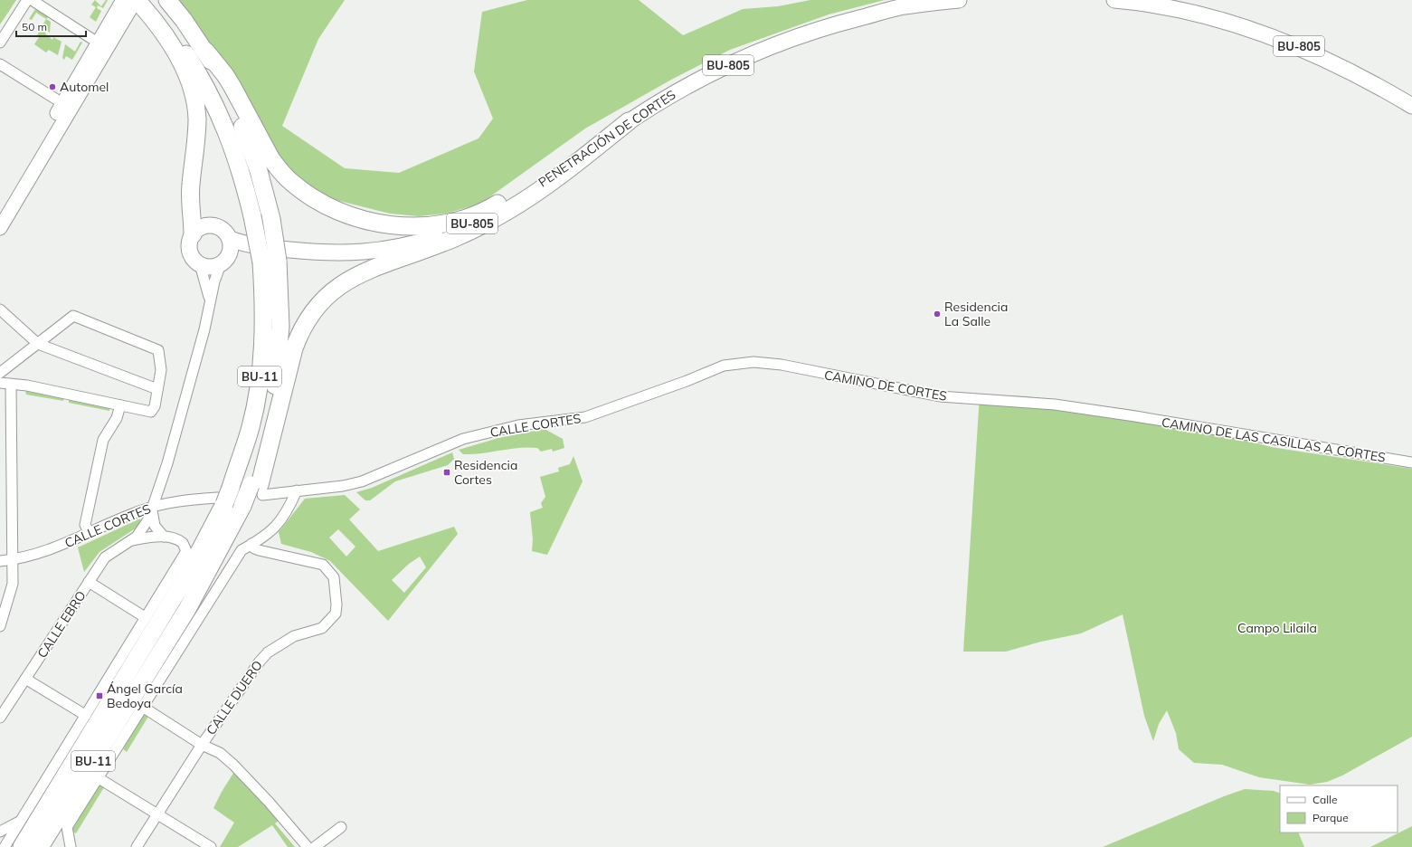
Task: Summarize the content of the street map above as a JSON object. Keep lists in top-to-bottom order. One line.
{"streets":{"highway":["BU-11"],"main road":["BU-805","PENETRACIÓN DE CORTES"],"street":["CAMINO DE CORTES","CALLE CORTES","CAMINO DE LAS CASILLAS A CORTES","CALLE EBRO","CALLE DUERO"]},"crossings":[["BU-805","PENETRACIÓN DE CORTES"],["BU-805","CALLE EBRO"],["PENETRACIÓN DE CORTES","CALLE EBRO"],["BU-11","CALLE CORTES"],["CAMINO DE CORTES","CALLE CORTES"],["CAMINO DE CORTES","CAMINO DE LAS CASILLAS A CORTES"],["CALLE CORTES","CALLE EBRO"]],"parks":["Campo Lilaila"],"places":{"other":["Automel","Residencia La Salle"],"transit":["Residencia Cortes","Ángel García Bedoya"]},"legend":["Calle","Parque"],"scale_bar":"50 m"}
